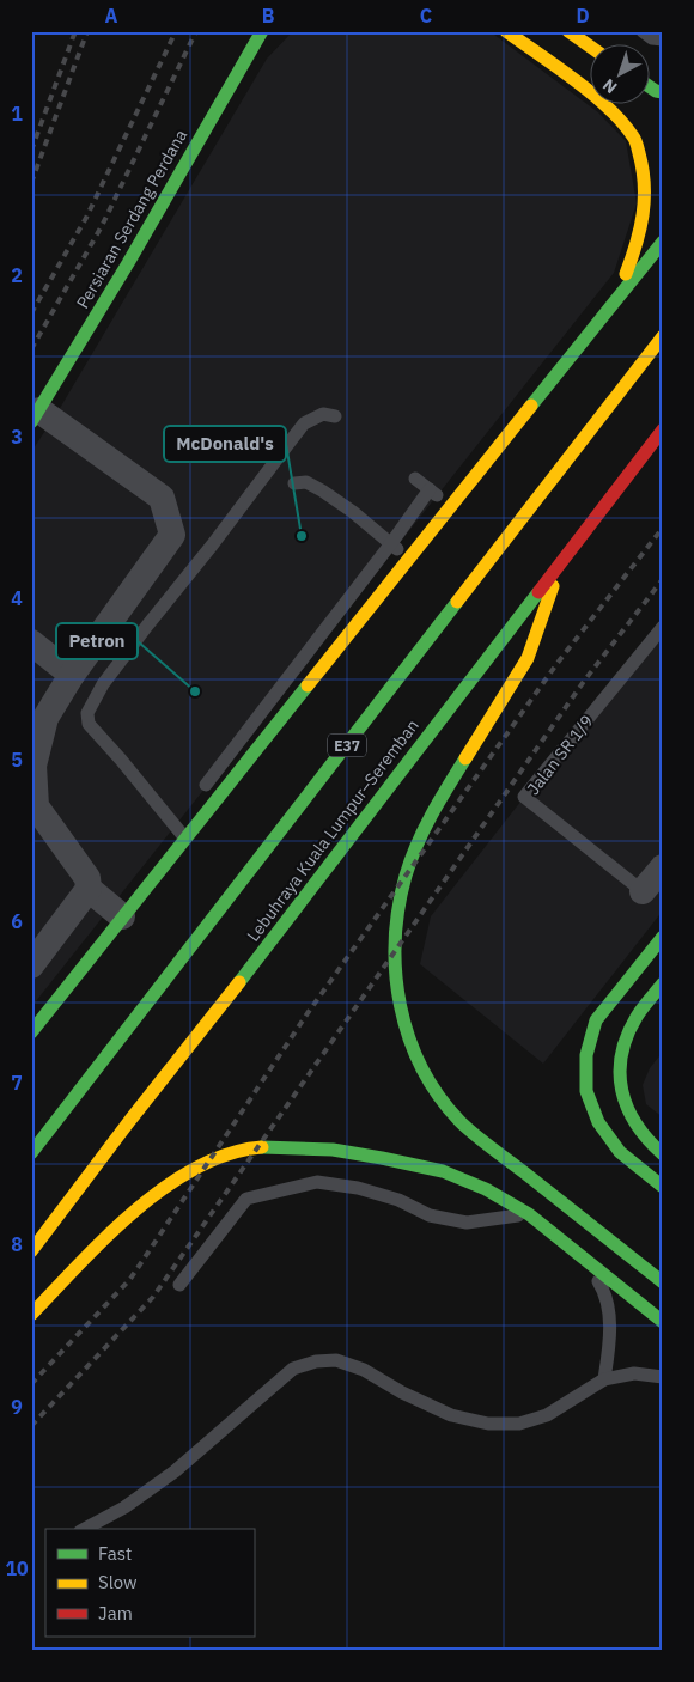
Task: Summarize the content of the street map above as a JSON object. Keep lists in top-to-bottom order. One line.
{"streets":{"main road":["Persiaran Serdang Perdana","E37","Lebuhraya Kuala Lumpur–Seremban"],"street":["Jalan SR 1/9"]},"places":["McDonald's","Petron"],"legend":["Fast","Slow","Jam"],"north":"bottom left","grid":{"columns":["A","B","C","D"],"rows":["1","2","3","4","5","6","7","8","9","10"]}}
